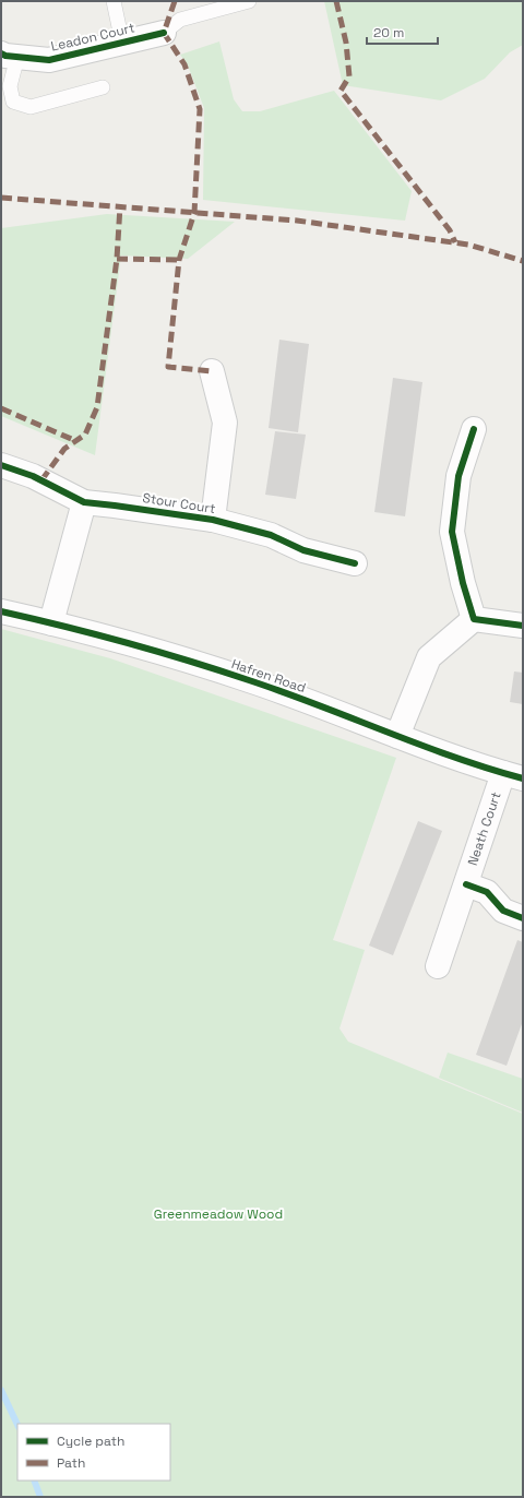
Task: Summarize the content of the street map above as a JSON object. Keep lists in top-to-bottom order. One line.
{"streets":{"street":["Leadon Court","Stour Court","Hafren Road","Neath Court"]},"crossings":[["Hafren Road","Neath Court"]],"parks":["Greenmeadow Wood"],"legend":["Cycle path","Path"],"scale_bar":"20 m"}
